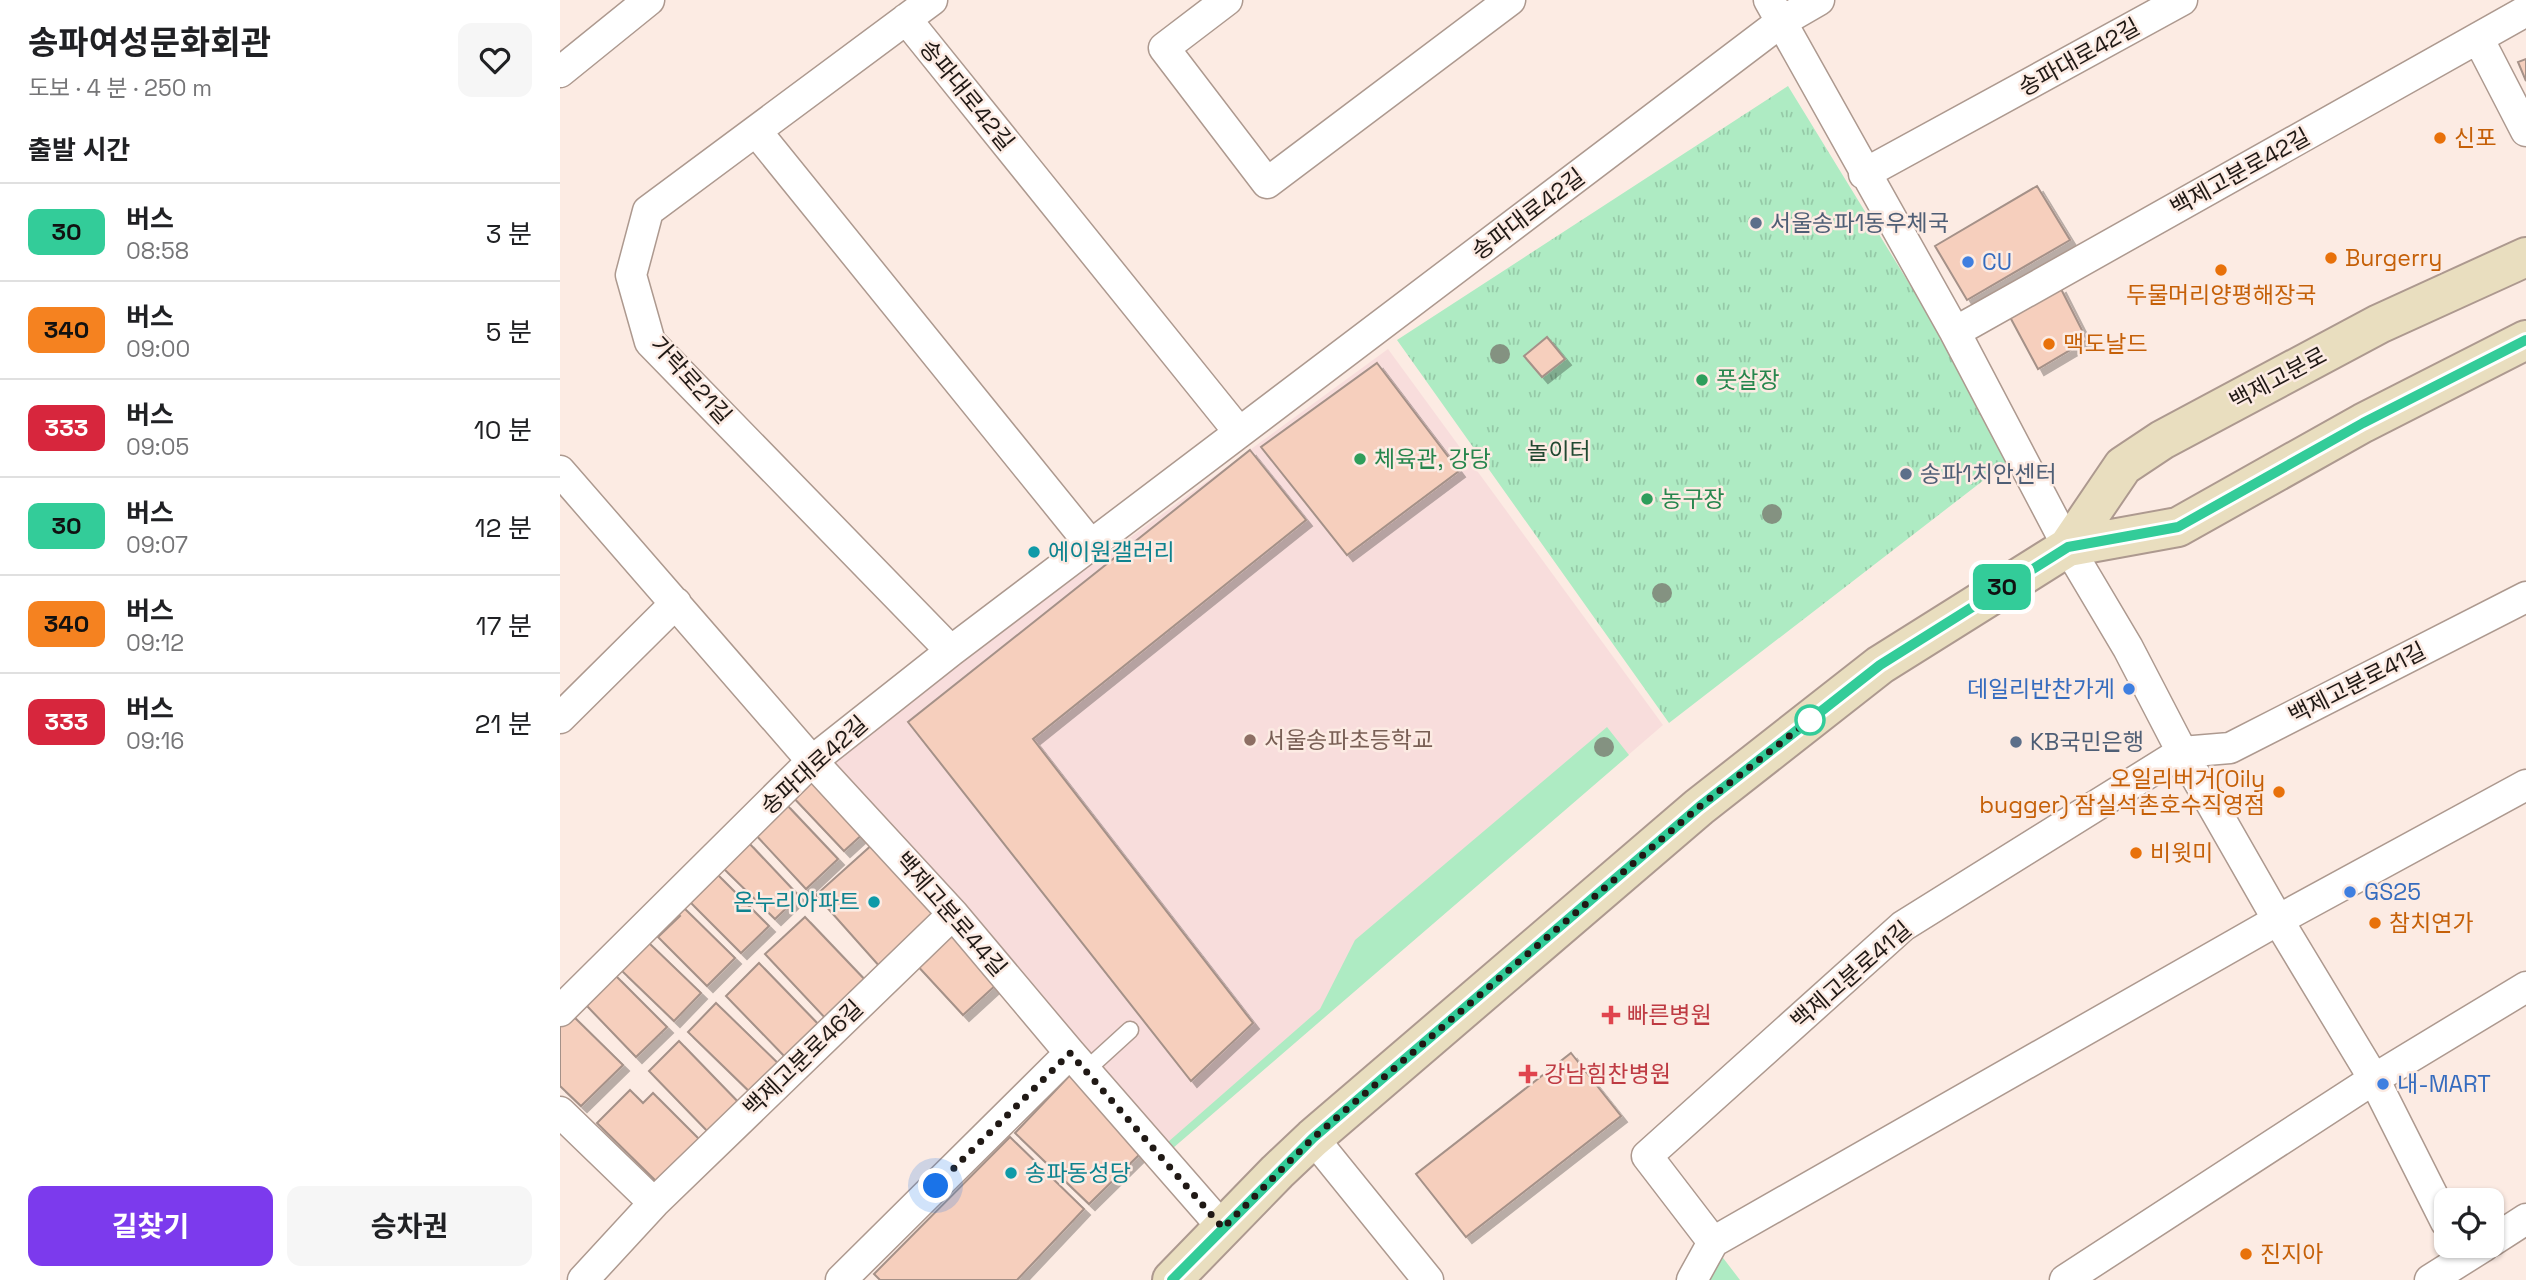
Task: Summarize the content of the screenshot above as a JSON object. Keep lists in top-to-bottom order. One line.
{"streets":{"main road":["백제고분로"],"street":["송파대로42길","백제고분로42길","가락로21길","백제고분로41길","백제고분로44길","백제고분로46길"]},"crossings":[["송파대로42길","가락로21길"],["송파대로42길","백제고분로44길"],["백제고분로","백제고분로44길"],["백제고분로44길","백제고분로46길"]],"parks":["놀이터"],"places":{"other":["신포","서울송파1동우체국","Burgerry","CU","두물머리양평해장국","맥도날드","풋살장","체육관, 강당","송파1치안센터","농구장","에이원갤러리","데일리반찬가게","서울송파초등학교","KB국민은행","오일리버거(Oily bugger) 잠실석촌호수직영점","비윗미","GS25","온누리아파트","참치연가","내-MART","송파동성당","진지아"],"health":["빠른병원","강남힘찬병원"]},"lines":["bus line 30"],"page":{"heading":[["송파여성문화회관","도보 · 4 분 · 250 m"],"출발 시간"],"on_map":"30","list":[{"mark":"30","name":"버스","note":"08:58","value":"3 분"},{"mark":"340","name":"버스","note":"09:00","value":"5 분"},{"mark":"333","name":"버스","note":"09:05","value":"10 분"},{"mark":"30","name":"버스","note":"09:07","value":"12 분"},{"mark":"340","name":"버스","note":"09:12","value":"17 분"},{"mark":"333","name":"버스","note":"09:16","value":"21 분"}],"buttons":["길찾기","승차권"]}}
